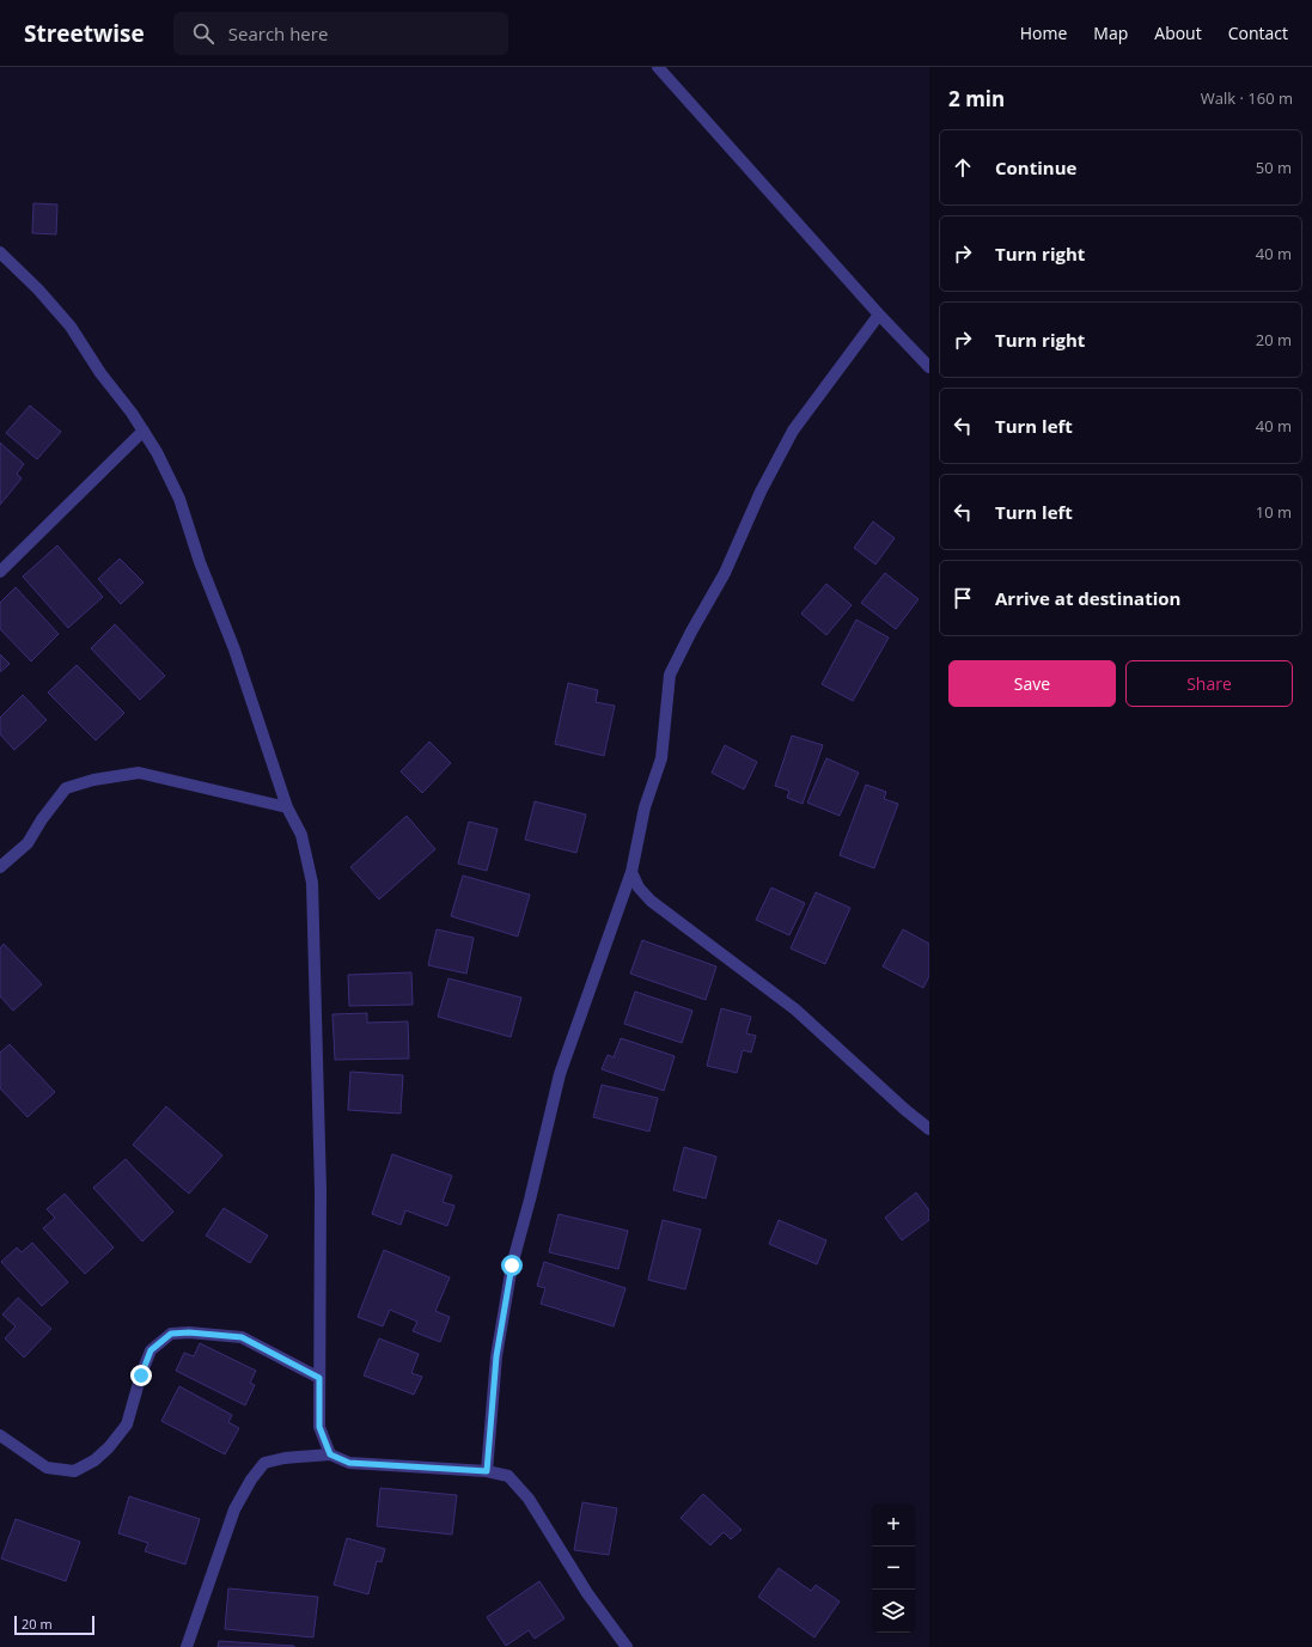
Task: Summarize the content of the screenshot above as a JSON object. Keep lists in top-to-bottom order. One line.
{"scale_bar":"20 m","page":{"header":"Streetwise","search":"Search here","nav":["Home","Map","About","Contact"],"heading":["2 min","Walk · 160 m"],"list":[["Continue","50 m"],["Turn right","40 m"],["Turn right","20 m"],["Turn left","40 m"],["Turn left","10 m"],"Arrive at destination"],"buttons":["Save","Share"],"map_buttons":["+","−"],"scale":"20 m"}}
